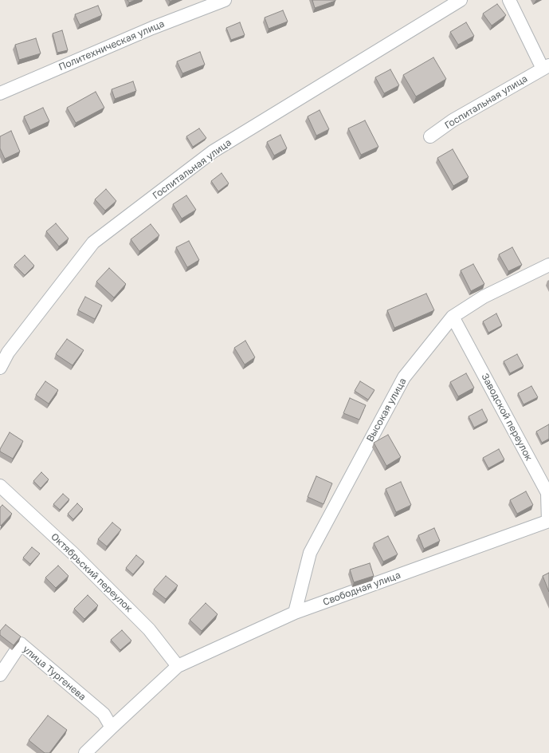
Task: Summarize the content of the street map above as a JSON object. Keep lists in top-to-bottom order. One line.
{"streets":{"street":["Политехническая улица","Госпитальная улица","Высокая улица","Заводской переулок","Октябрьский переулок","Свободная улица","улица Тургенева"]},"crossings":[["Высокая улица","Заводской переулок"],["Высокая улица","Свободная улица"],["Заводской переулок","Свободная улица"],["Октябрьский переулок","Свободная улица"],["Свободная улица","улица Тургенева"]]}
